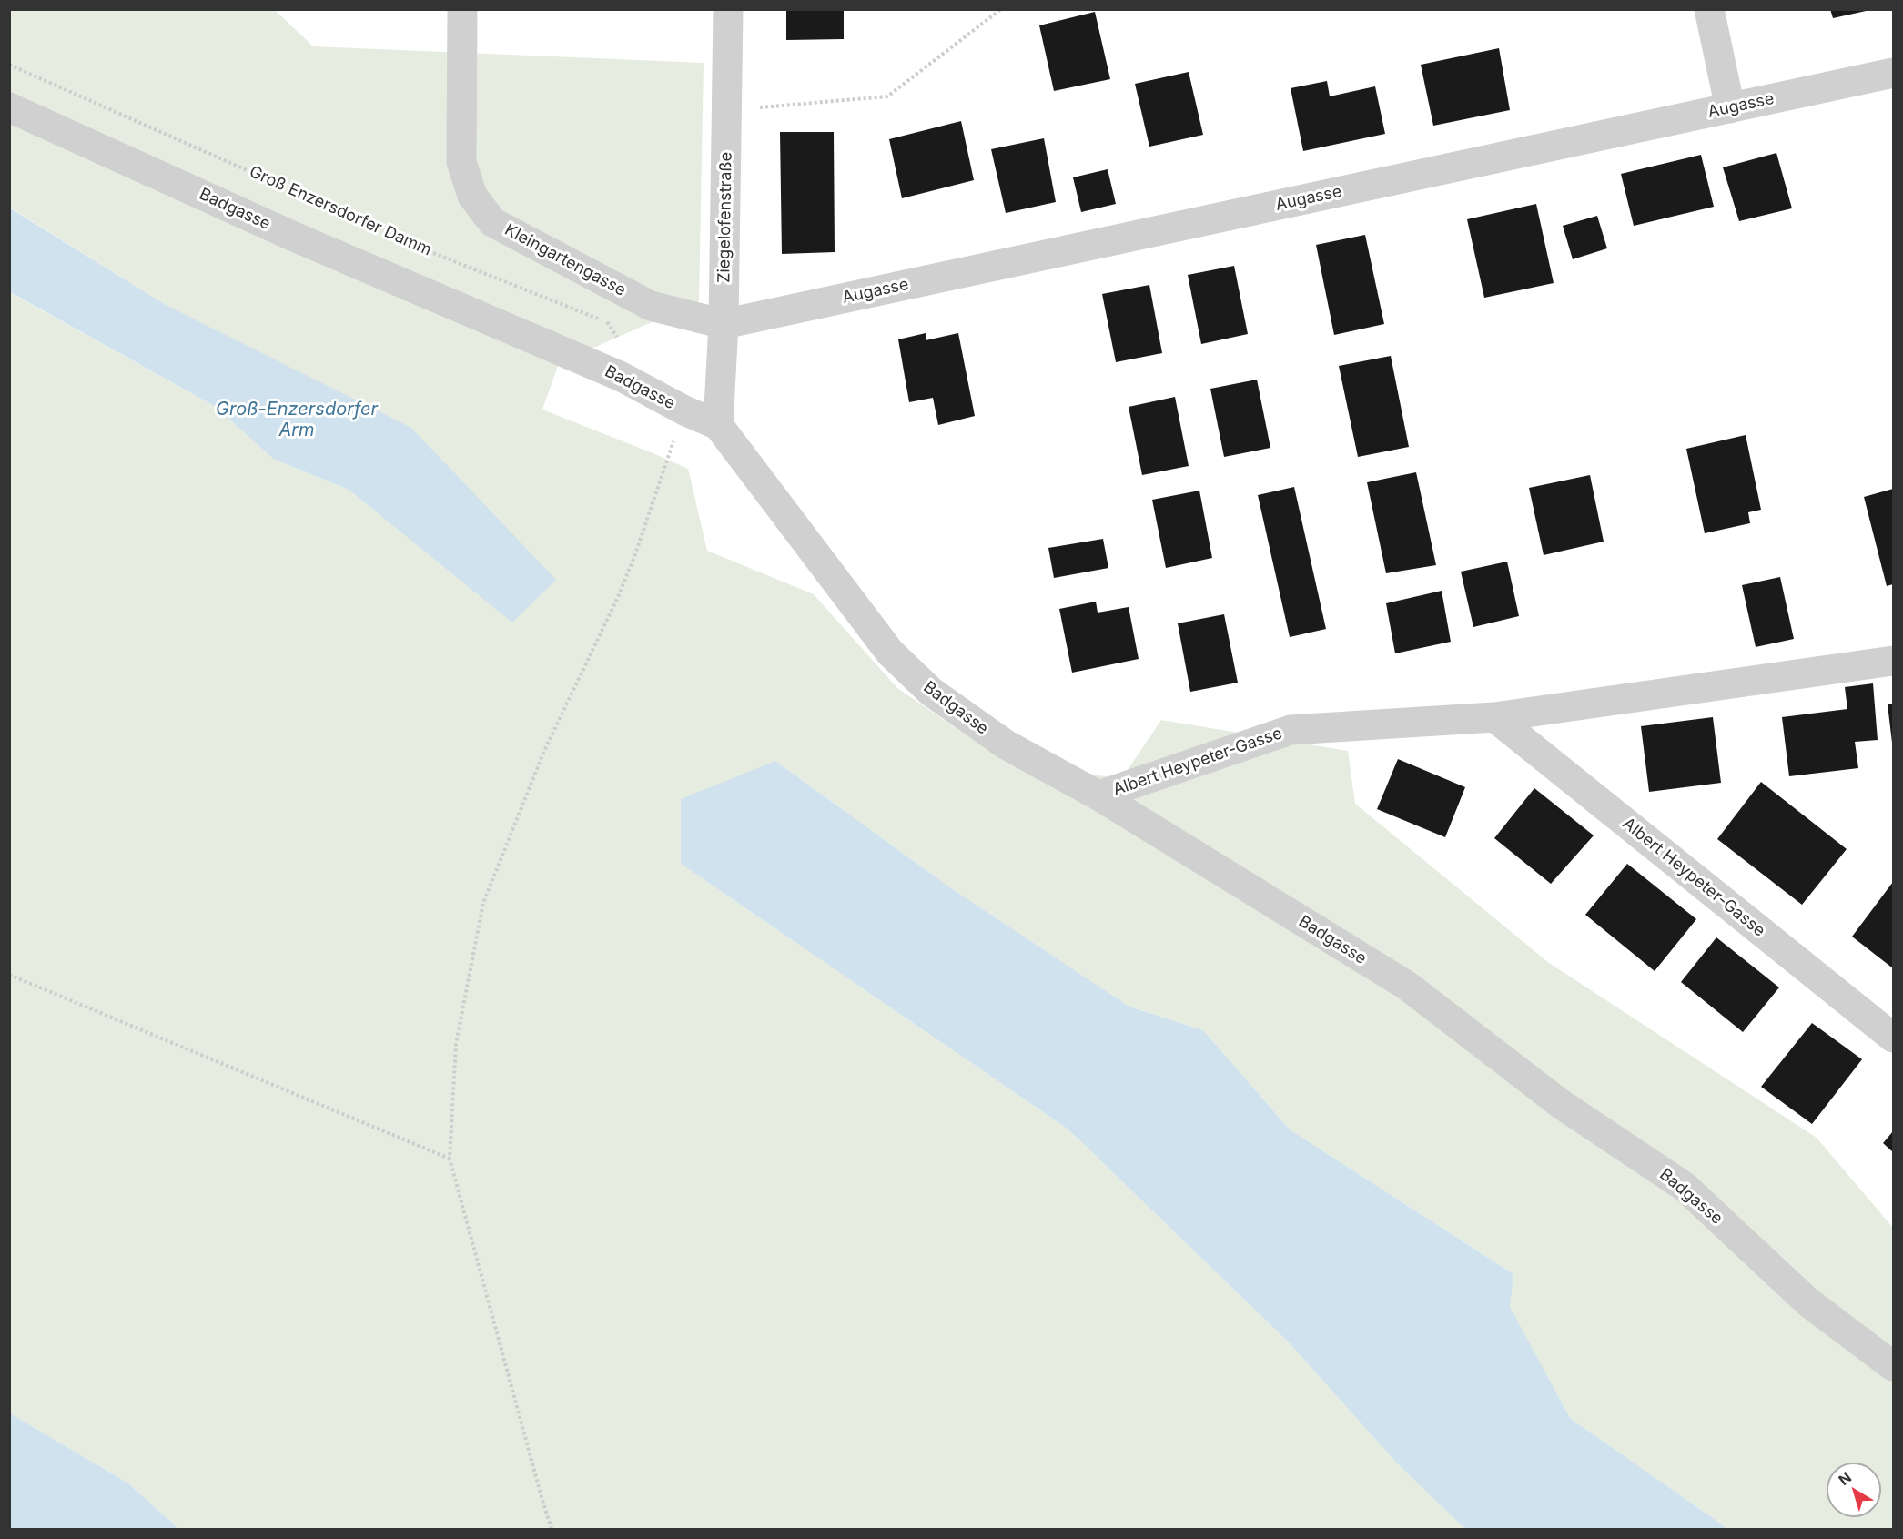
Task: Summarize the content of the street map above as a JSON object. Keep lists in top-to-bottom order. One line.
{"streets":{"street":["Augasse","Badgasse","Ziegelofenstraße","Kleingartengasse","Albert Heypeter-Gasse"],"path":["Groß Enzersdorfer Damm"]},"crossings":[["Augasse","Ziegelofenstraße"],["Augasse","Kleingartengasse"],["Badgasse","Groß Enzersdorfer Damm"],["Badgasse","Ziegelofenstraße"],["Badgasse","Albert Heypeter-Gasse"],["Ziegelofenstraße","Kleingartengasse"]],"water":["Groß-Enzersdorfer Arm"],"north":"top left"}
